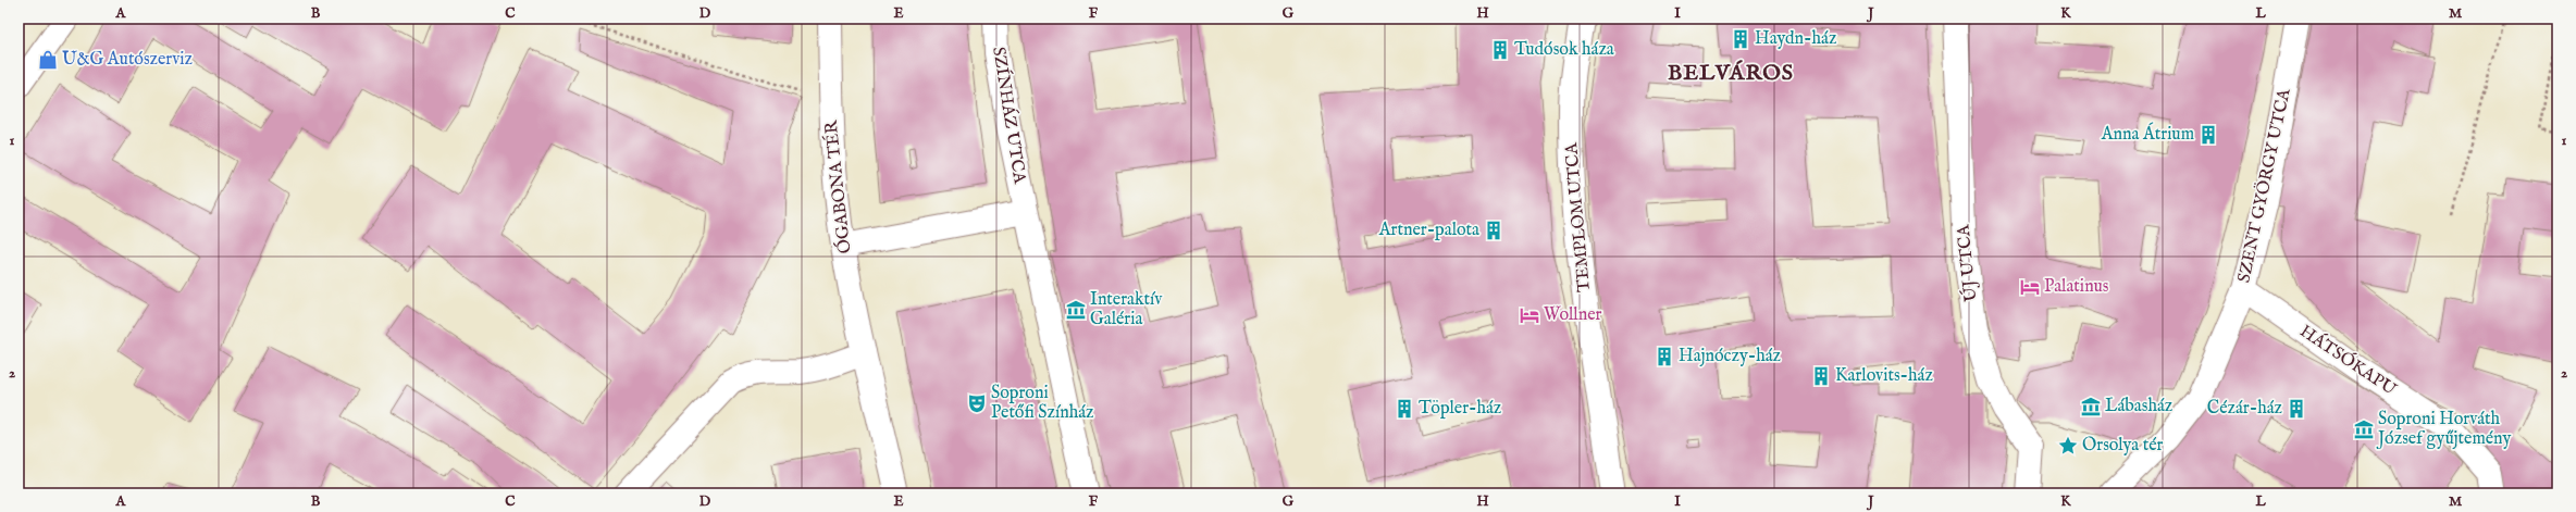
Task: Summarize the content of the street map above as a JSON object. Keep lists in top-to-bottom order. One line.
{"streets":{"street":["SZÍNHÁZ UTCA","SZENT GYÖRGY UTCA","ÓGABONA TÉR","TEMPLOM UTCA","ÚJ UTCA","HÁTSÓKAPU"]},"crossings":[["SZENT GYÖRGY UTCA","HÁTSÓKAPU"]],"districts":["BELVÁROS"],"places":{"building":["Haydn-ház","Tudósok háza","Anna Átrium","Artner-palota","Hajnóczy-ház","Karlovits-ház","Töpler-ház","Cézár-ház"],"shop":["U&G Autószerviz"],"hotel":["Palatinus","Wollner"],"museum":["Interaktív Galéria","Lábasház","Soproni Horváth József gyűjtemény"],"theatre":["Soproni Petőfi Színház"],"place":["Orsolya tér"]},"grid":{"columns":["A","B","C","D","E","F","G","H","I","J","K","L","M"],"rows":["1","2"]}}
